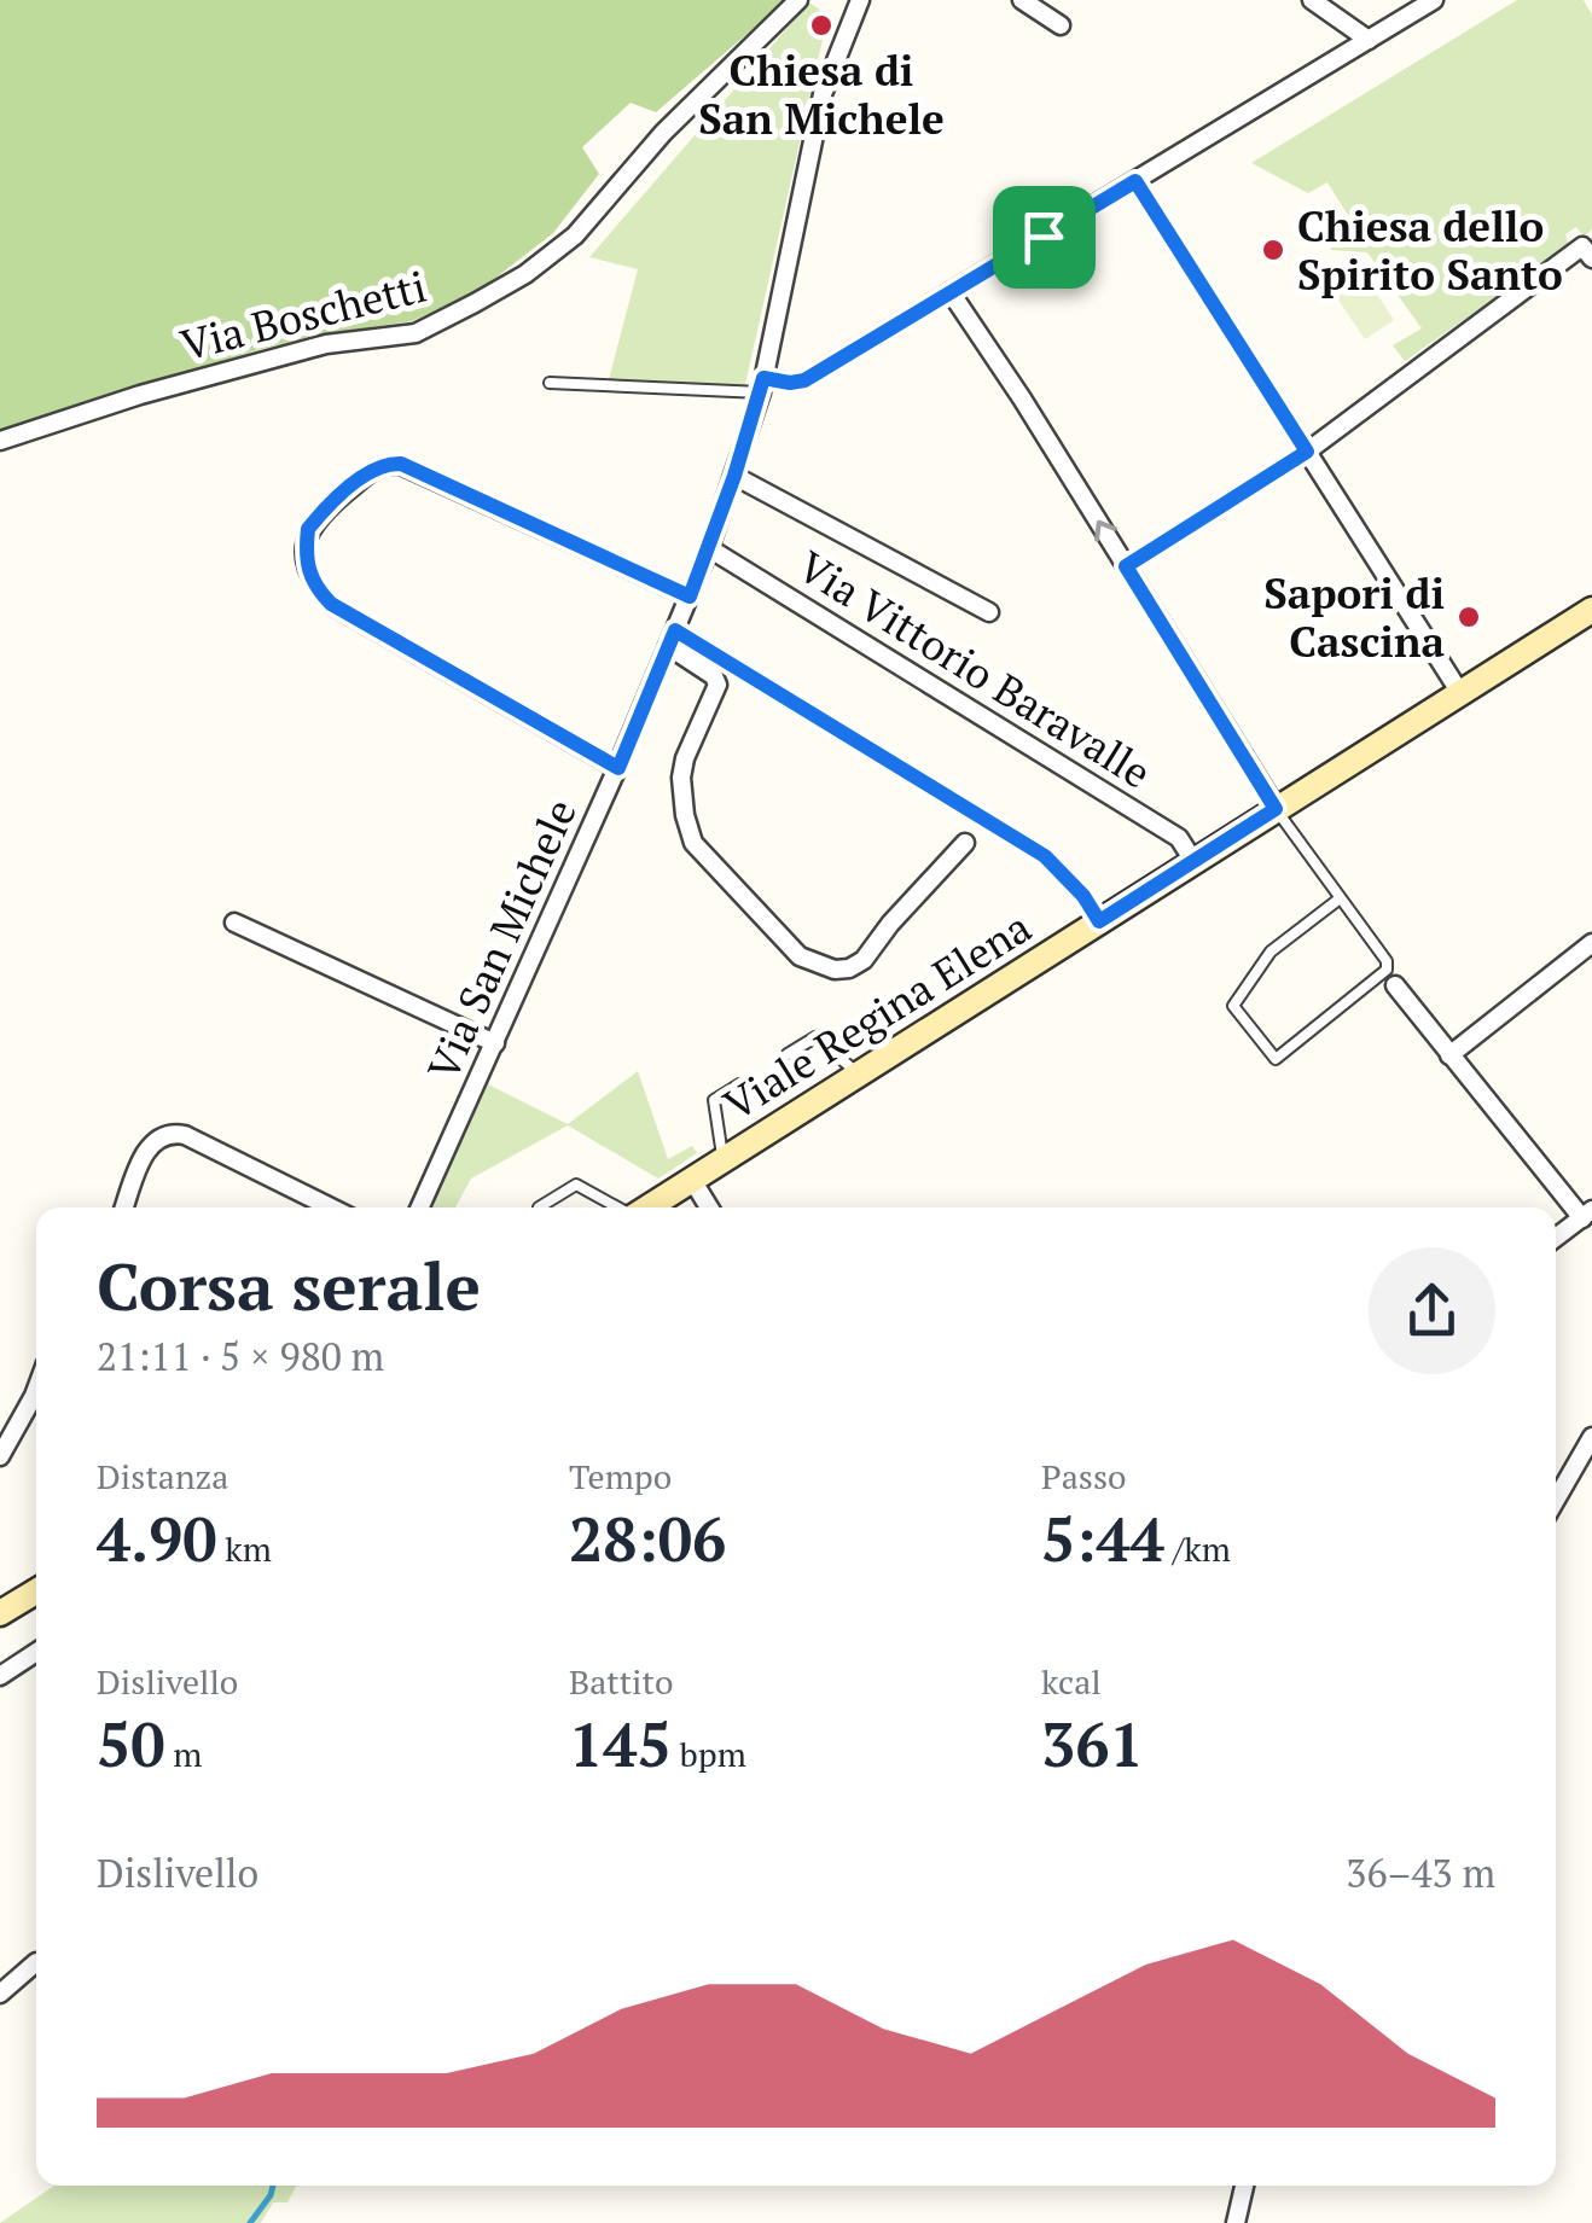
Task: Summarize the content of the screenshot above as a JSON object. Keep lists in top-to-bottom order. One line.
{"streets":{"main road":["Viale Regina Elena"],"street":["Via Boschetti","Via Vittorio Baravalle","Via San Michele"]},"crossings":[["Via Vittorio Baravalle","Via San Michele"],["Via Vittorio Baravalle","Viale Regina Elena"]],"places":["Chiesa di San Michele","Chiesa dello Spirito Santo","Sapori di Cascina"],"page":{"heading":["Corsa serale","21:11 · 5 × 980 m"],"stats":[["Distanza","4.90 km"],["Tempo","28:06"],["Passo","5:44 /km"],["Dislivello","50 m"],["Battito","145 bpm"],["kcal","361"]],"chart":["Dislivello","36–43 m"]}}
